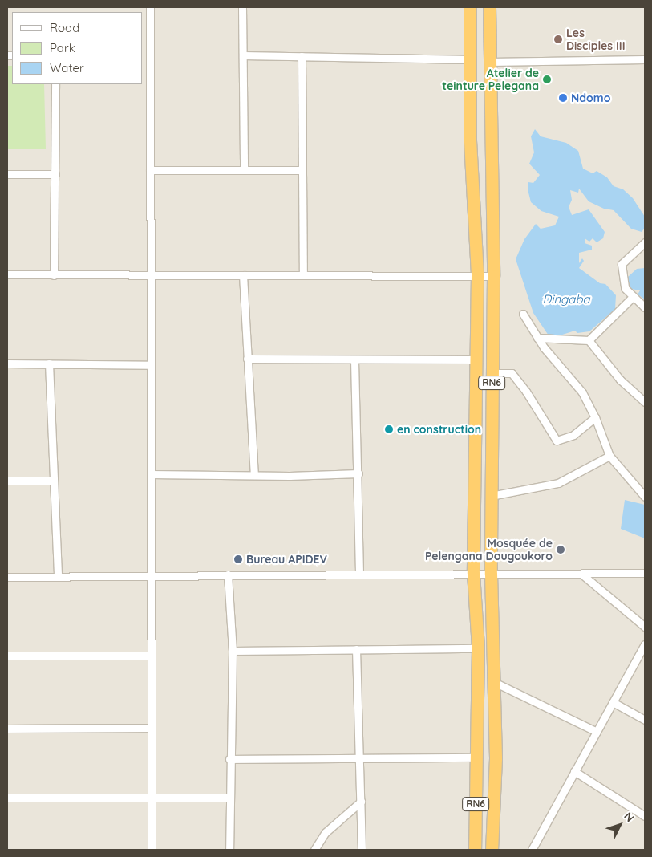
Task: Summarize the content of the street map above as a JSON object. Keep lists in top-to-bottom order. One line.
{"streets":{"highway":["RN6"]},"water":["Dingaba"],"places":["Les Disciples III","Atelier de teinture Pelegana","Ndomo","en construction","Mosquée de Pelengana Dougoukoro","Bureau APIDEV"],"legend":["Road","Park","Water"],"north":"top right"}
